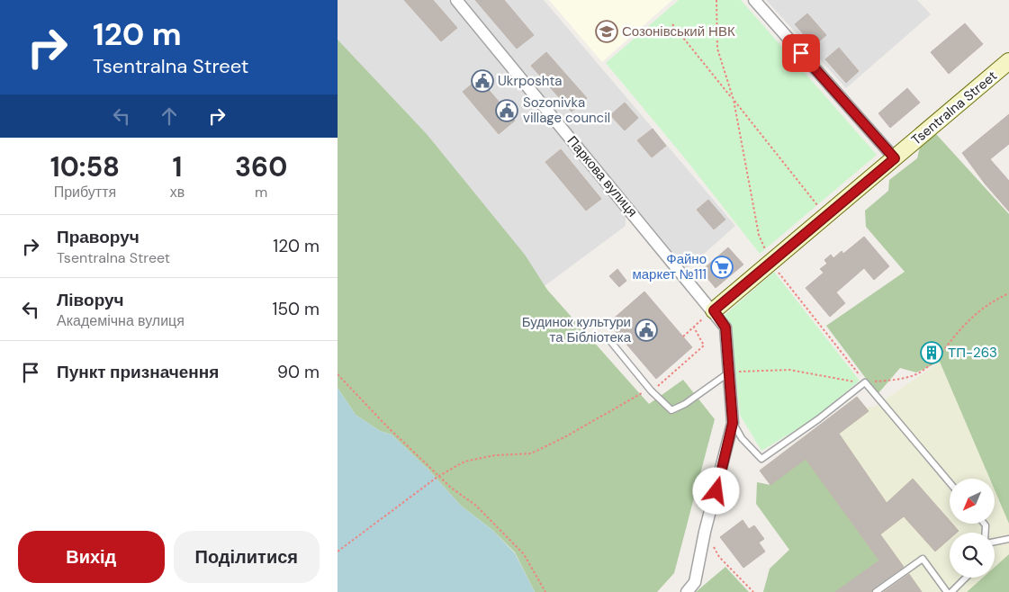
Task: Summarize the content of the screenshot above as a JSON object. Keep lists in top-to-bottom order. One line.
{"streets":{"street":["Tsentralna Street","Паркова вулиця"]},"crossings":[["Tsentralna Street","Паркова вулиця"]],"places":{"school or university":["Созонівський НВК"],"public building":["Ukrposhta","Sozonivka village council","Будинок культури та Бібліотека"],"supermarket":["Файно маркет №111"],"building":["ТП-263"]},"north":"bottom left","page":{"turn":["120 m","Tsentralna Street"],"eta":["10:58","Прибуття","1","хв","360","m"],"list":[{"name":"Праворуч","note":"Tsentralna Street","value":"120 m"},{"name":"Ліворуч","note":"Академічна вулиця","value":"150 m"},{"name":"Пункт призначення","value":"90 m"}],"buttons":["Вихід","Поділитися"]}}
